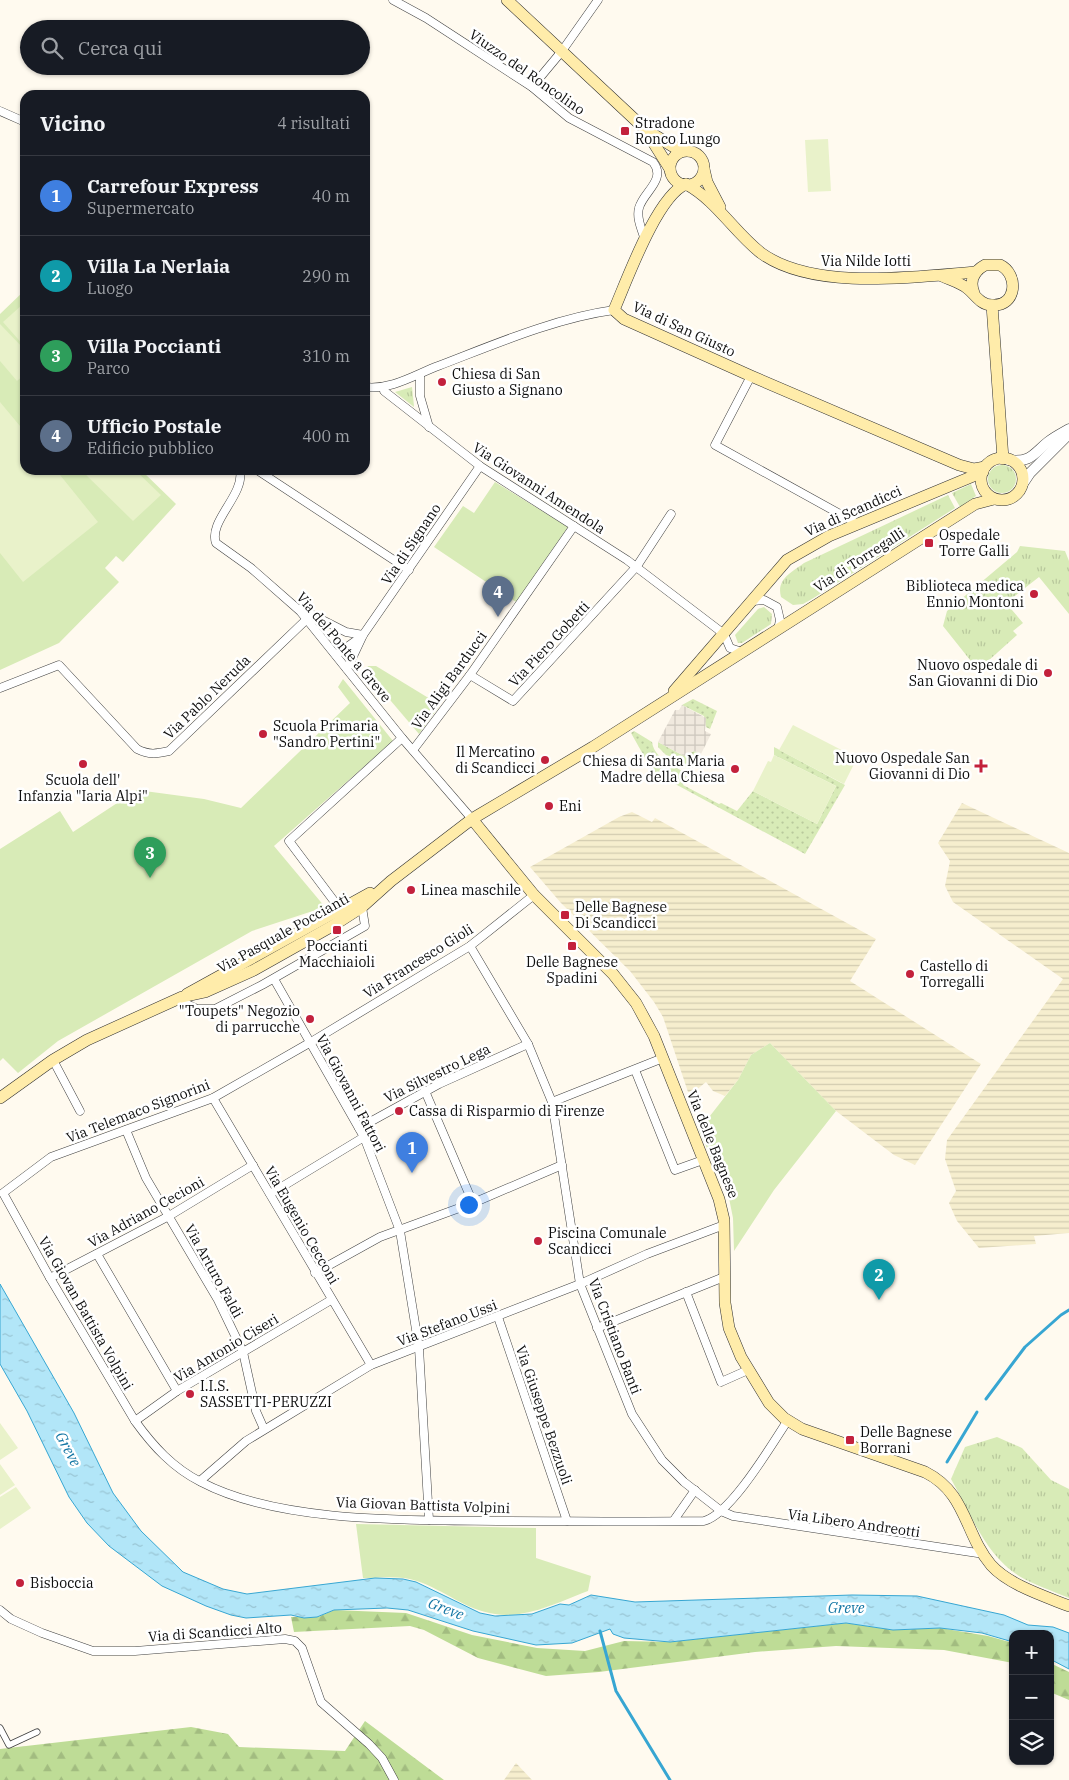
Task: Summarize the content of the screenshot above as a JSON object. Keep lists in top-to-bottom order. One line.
{"streets":{"main road":["Via Nilde Iotti","Via di San Giusto","Via di Scandicci","Via di Torregalli","Via Pasquale Poccianti","Via delle Bagnese"],"street":["Viuzzo del Roncolino","Via Giovanni Amendola","Via di Signano","Via Piero Gobetti","Via del Ponte a Greve","Via Aligi Barducci","Via Pablo Neruda","Via Francesco Gioli","Via Silvestro Lega","Via Giovanni Fattori","Via Telemaco Signorini","Via Adriano Cecioni","Via Eugenio Cecconi","Via Arturo Faldi","Via Giovan Battista Volpini","Via Stefano Ussi","Via Cristiano Banti","Via Antonio Ciseri","Via Giuseppe Bezzuoli","Via Libero Andreotti","Via di Scandicci Alto"]},"crossings":[["Via di San Giusto","Via Giovanni Amendola"],["Via di San Giusto","Via di Scandicci"],["Via di San Giusto","Via di Torregalli"],["Via Giovanni Amendola","Via di Scandicci"],["Via Giovanni Amendola","Via di Signano"],["Via Giovanni Amendola","Via di Torregalli"],["Via Giovanni Amendola","Via Piero Gobetti"],["Via Giovanni Amendola","Via Aligi Barducci"],["Via di Scandicci","Via di Torregalli"],["Via di Torregalli","Via del Ponte a Greve"],["Via di Torregalli","Via Pasquale Poccianti"],["Via di Torregalli","Via delle Bagnese"],["Via Piero Gobetti","Via Aligi Barducci"],["Via del Ponte a Greve","Via Aligi Barducci"],["Via del Ponte a Greve","Via Pablo Neruda"],["Via del Ponte a Greve","Via Pasquale Poccianti"],["Via del Ponte a Greve","Via delle Bagnese"],["Via Pasquale Poccianti","Via delle Bagnese"],["Via Francesco Gioli","Via Giovanni Fattori"],["Via Francesco Gioli","Via Telemaco Signorini"],["Via Francesco Gioli","Via delle Bagnese"],["Via Francesco Gioli","Via Cristiano Banti"],["Via Silvestro Lega","Via Giovanni Fattori"],["Via Silvestro Lega","Via Cristiano Banti"],["Via Giovanni Fattori","Via Telemaco Signorini"],["Via Giovanni Fattori","Via Giovan Battista Volpini"],["Via Giovanni Fattori","Via Stefano Ussi"],["Via Telemaco Signorini","Via Eugenio Cecconi"],["Via Telemaco Signorini","Via Arturo Faldi"],["Via Telemaco Signorini","Via Giovan Battista Volpini"],["Via delle Bagnese","Via Stefano Ussi"],["Via delle Bagnese","Via Libero Andreotti"],["Via Adriano Cecioni","Via Eugenio Cecconi"],["Via Adriano Cecioni","Via Arturo Faldi"],["Via Adriano Cecioni","Via Giovan Battista Volpini"],["Via Eugenio Cecconi","Via Stefano Ussi"],["Via Eugenio Cecconi","Via Antonio Ciseri"],["Via Arturo Faldi","Via Stefano Ussi"],["Via Arturo Faldi","Via Antonio Ciseri"],["Via Giovan Battista Volpini","Via Stefano Ussi"],["Via Giovan Battista Volpini","Via Cristiano Banti"],["Via Giovan Battista Volpini","Via Antonio Ciseri"],["Via Giovan Battista Volpini","Via Giuseppe Bezzuoli"],["Via Giovan Battista Volpini","Via Libero Andreotti"],["Via Stefano Ussi","Via Cristiano Banti"],["Via Stefano Ussi","Via Giuseppe Bezzuoli"],["Via Cristiano Banti","Via Libero Andreotti"]],"water":["Greve"],"places":{"transit":["Stradone Ronco Lungo","Ospedale Torre Galli","Delle Bagnese Di Scandicci","Poccianti Macchiaioli","Delle Bagnese Spadini","Delle Bagnese Borrani"],"other":["Chiesa di San Giusto a Signano","Biblioteca medica Ennio Montoni","Nuovo ospedale di San Giovanni di Dio","Scuola Primaria \"Sandro Pertini\"","Il Mercatino di Scandicci","Scuola dell' Infanzia \"Iaria Alpi\"","Chiesa di Santa Maria Madre della Chiesa","Eni","Linea maschile","Castello di Torregalli","\"Toupets\" Negozio di parrucche","Cassa di Risparmio di Firenze","Piscina Comunale Scandicci","I.I.S. SASSETTI-PERUZZI","Bisboccia"],"health":["Nuovo Ospedale San Giovanni di Dio"]},"page":{"search":"Cerca qui","heading":["Vicino","4 risultati"],"list":[{"mark":"1","name":"Carrefour Express","note":"Supermercato","value":"40 m"},{"mark":"2","name":"Villa La Nerlaia","note":"Luogo","value":"290 m"},{"mark":"3","name":"Villa Poccianti","note":"Parco","value":"310 m"},{"mark":"4","name":"Ufficio Postale","note":"Edificio pubblico","value":"400 m"}],"pins":["4","3","1","2"],"map_buttons":["+","−"]}}
